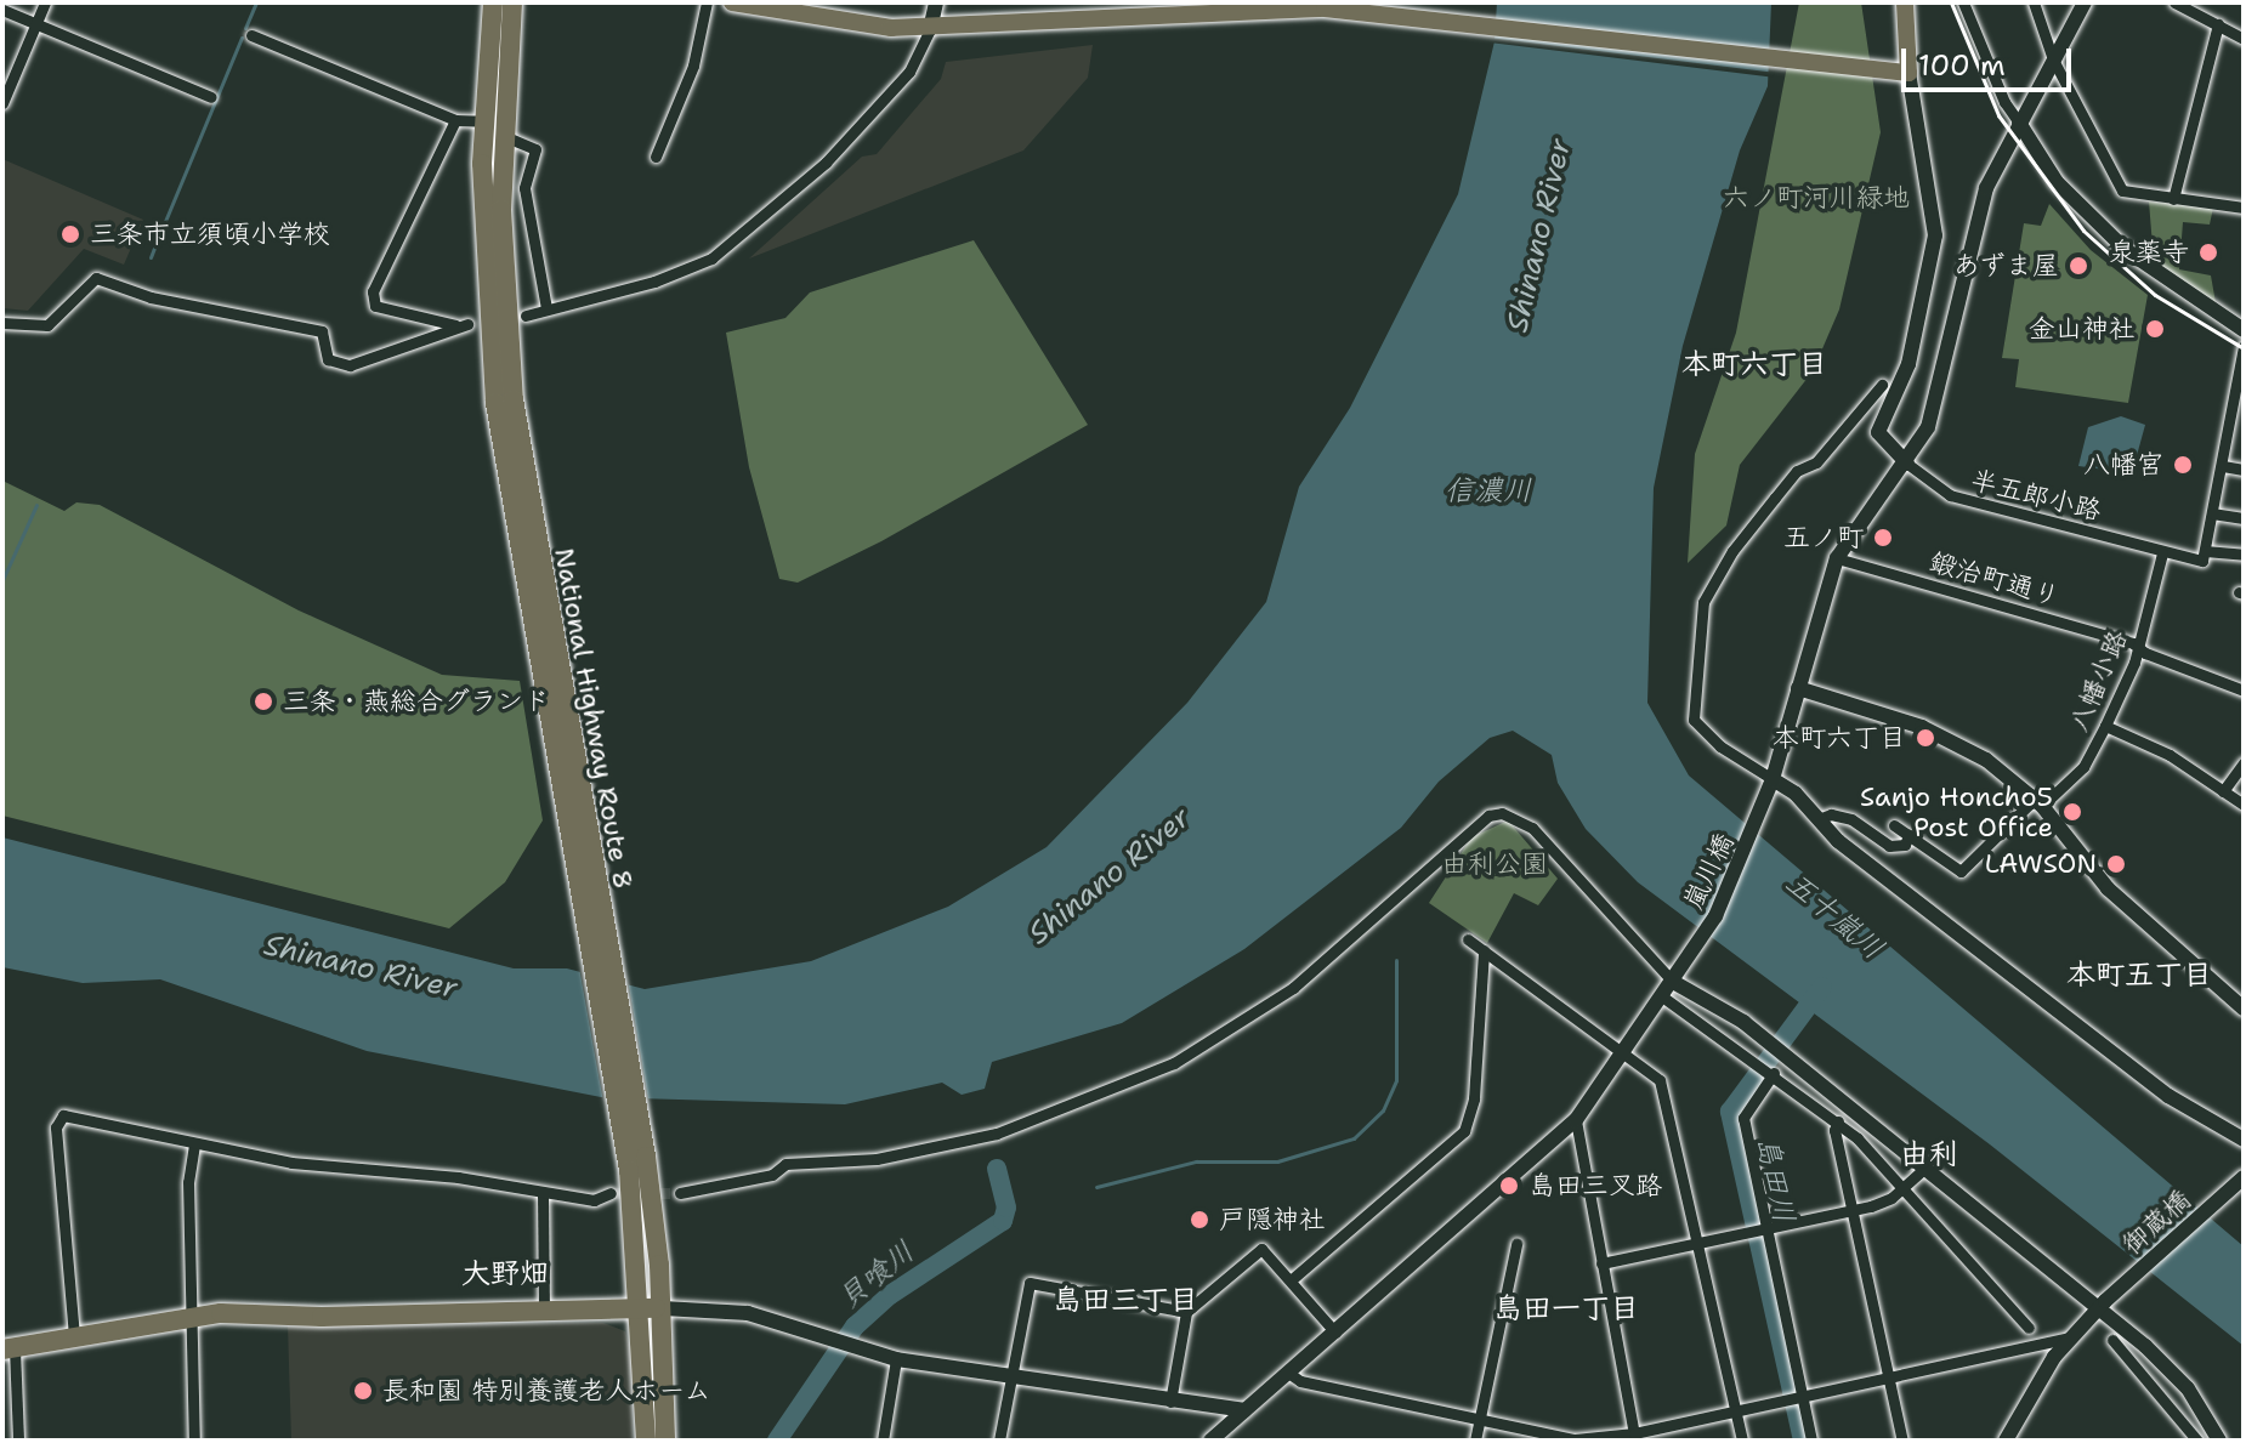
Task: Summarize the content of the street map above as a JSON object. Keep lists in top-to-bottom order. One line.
{"streets":{"highway":["National Highway Route 8"],"street":["半五郎小路","鍛治町通り","八幡小路","嵐川橋","御蔵橋"]},"crossings":[["半五郎小路","八幡小路"],["半五郎小路","嵐川橋"],["鍛治町通り","八幡小路"],["鍛治町通り","嵐川橋"]],"districts":["本町六丁目","本町五丁目","由利","大野畑","島田三丁目","島田一丁目"],"water":["Shinano River","信濃川","五十嵐川","島田川","貝喰川"],"parks":["六ノ町河川緑地","由利公園"],"places":["三条市立須頃小学校","泉薬寺","あずま屋","金山神社","八幡宮","五ノ町","三条・燕総合グランド","本町六丁目","Sanjo Honcho5 Post Office","LAWSON","島田三叉路","戸隠神社","長和園 特別養護老人ホーム"],"scale_bar":"100 m"}
